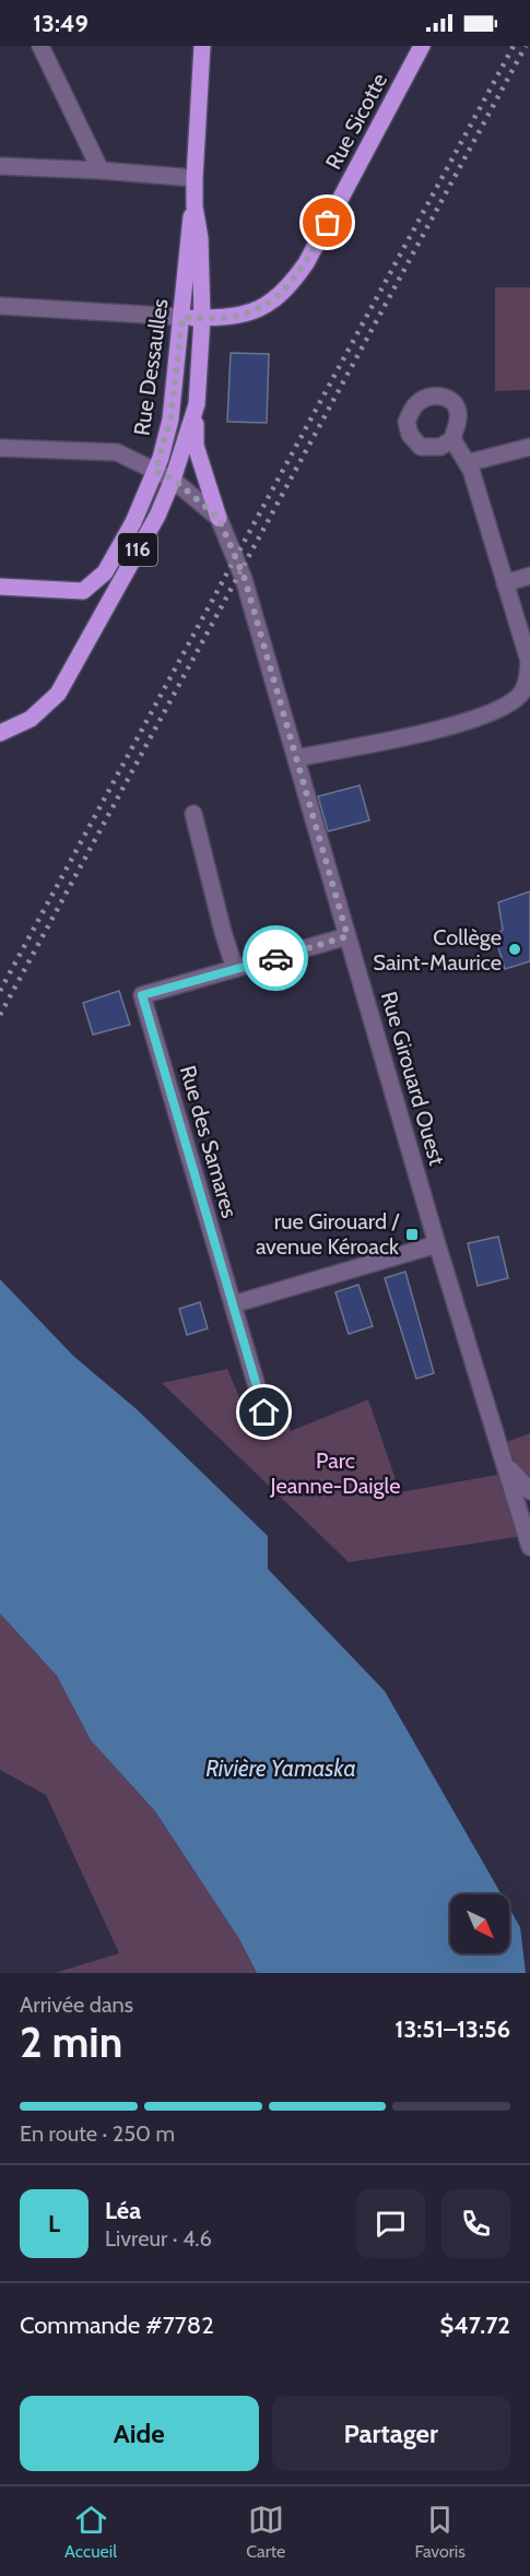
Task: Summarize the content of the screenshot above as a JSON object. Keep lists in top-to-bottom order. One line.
{"streets":{"main road":["Rue Sicotte","Rue Dessaulles","116"],"street":["Rue Girouard Ouest","Rue des Samares"]},"crossings":[["Rue Sicotte","Rue Dessaulles"],["Rue Dessaulles","116"]],"water":["Rivière Yamaska"],"parks":["Parc Jeanne-Daigle"],"places":{"other":["Collège Saint-Maurice"],"transit":["rue Girouard / avenue Kéroack"]},"north":"bottom right","page":{"status":"13:49","heading":["2 min","Arrivée dans","13:51–13:56"],"panel":["Léa","Livreur · 4.6","Commande #7782","$47.72"],"bar":"En route · 250 m","round":"L","buttons":["Aide","Partager"],"tabs":["Accueil","Carte","Favoris"]}}
